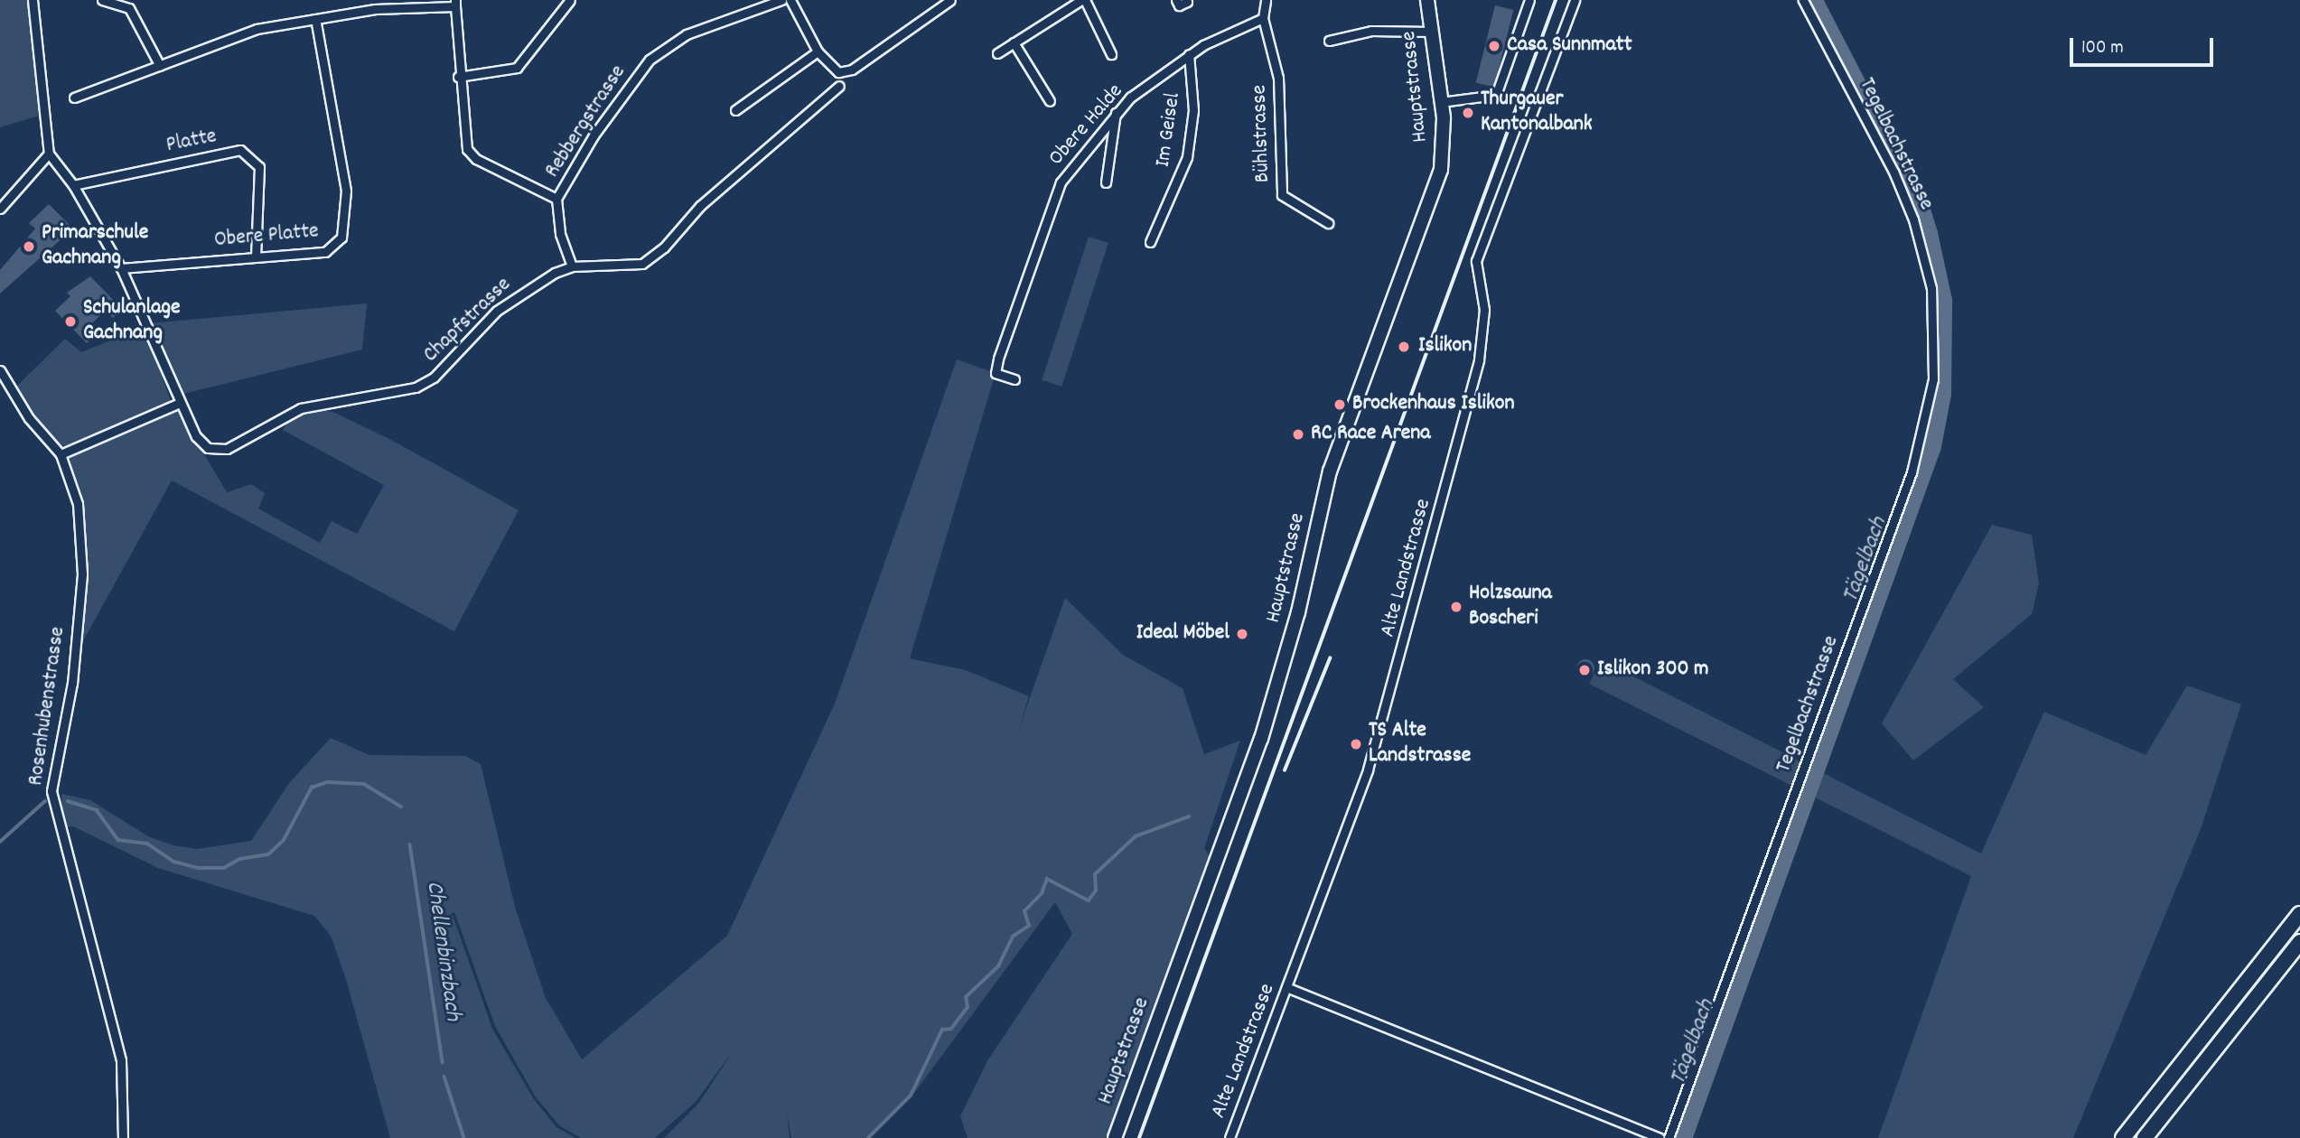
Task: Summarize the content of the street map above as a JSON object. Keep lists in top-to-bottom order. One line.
{"streets":{"main road":["Hauptstrasse"],"street":["Rebbergstrasse","Obere Halde","Im Geisel","Bühlstrasse","Platte","Tegelbachstrasse","Obere Platte","Chapfstrasse","Alte Landstrasse","Rosenhubenstrasse"]},"crossings":[["Rebbergstrasse","Chapfstrasse"],["Obere Halde","Im Geisel"],["Obere Halde","Bühlstrasse"],["Platte","Obere Platte"],["Platte","Chapfstrasse"],["Obere Platte","Chapfstrasse"]],"water":["Tägelbach","Chellenbinzbach"],"places":["Casa Sunnmatt","Thurgauer Kantonalbank","Primarschule Gachnang","Schulanlage Gachnang","Islikon","Brockenhaus Islikon","RC Race Arena","Holzsauna Boscheri","Ideal Möbel","Islikon 300 m","TS Alte Landstrasse"],"scale_bar":"100 m"}
